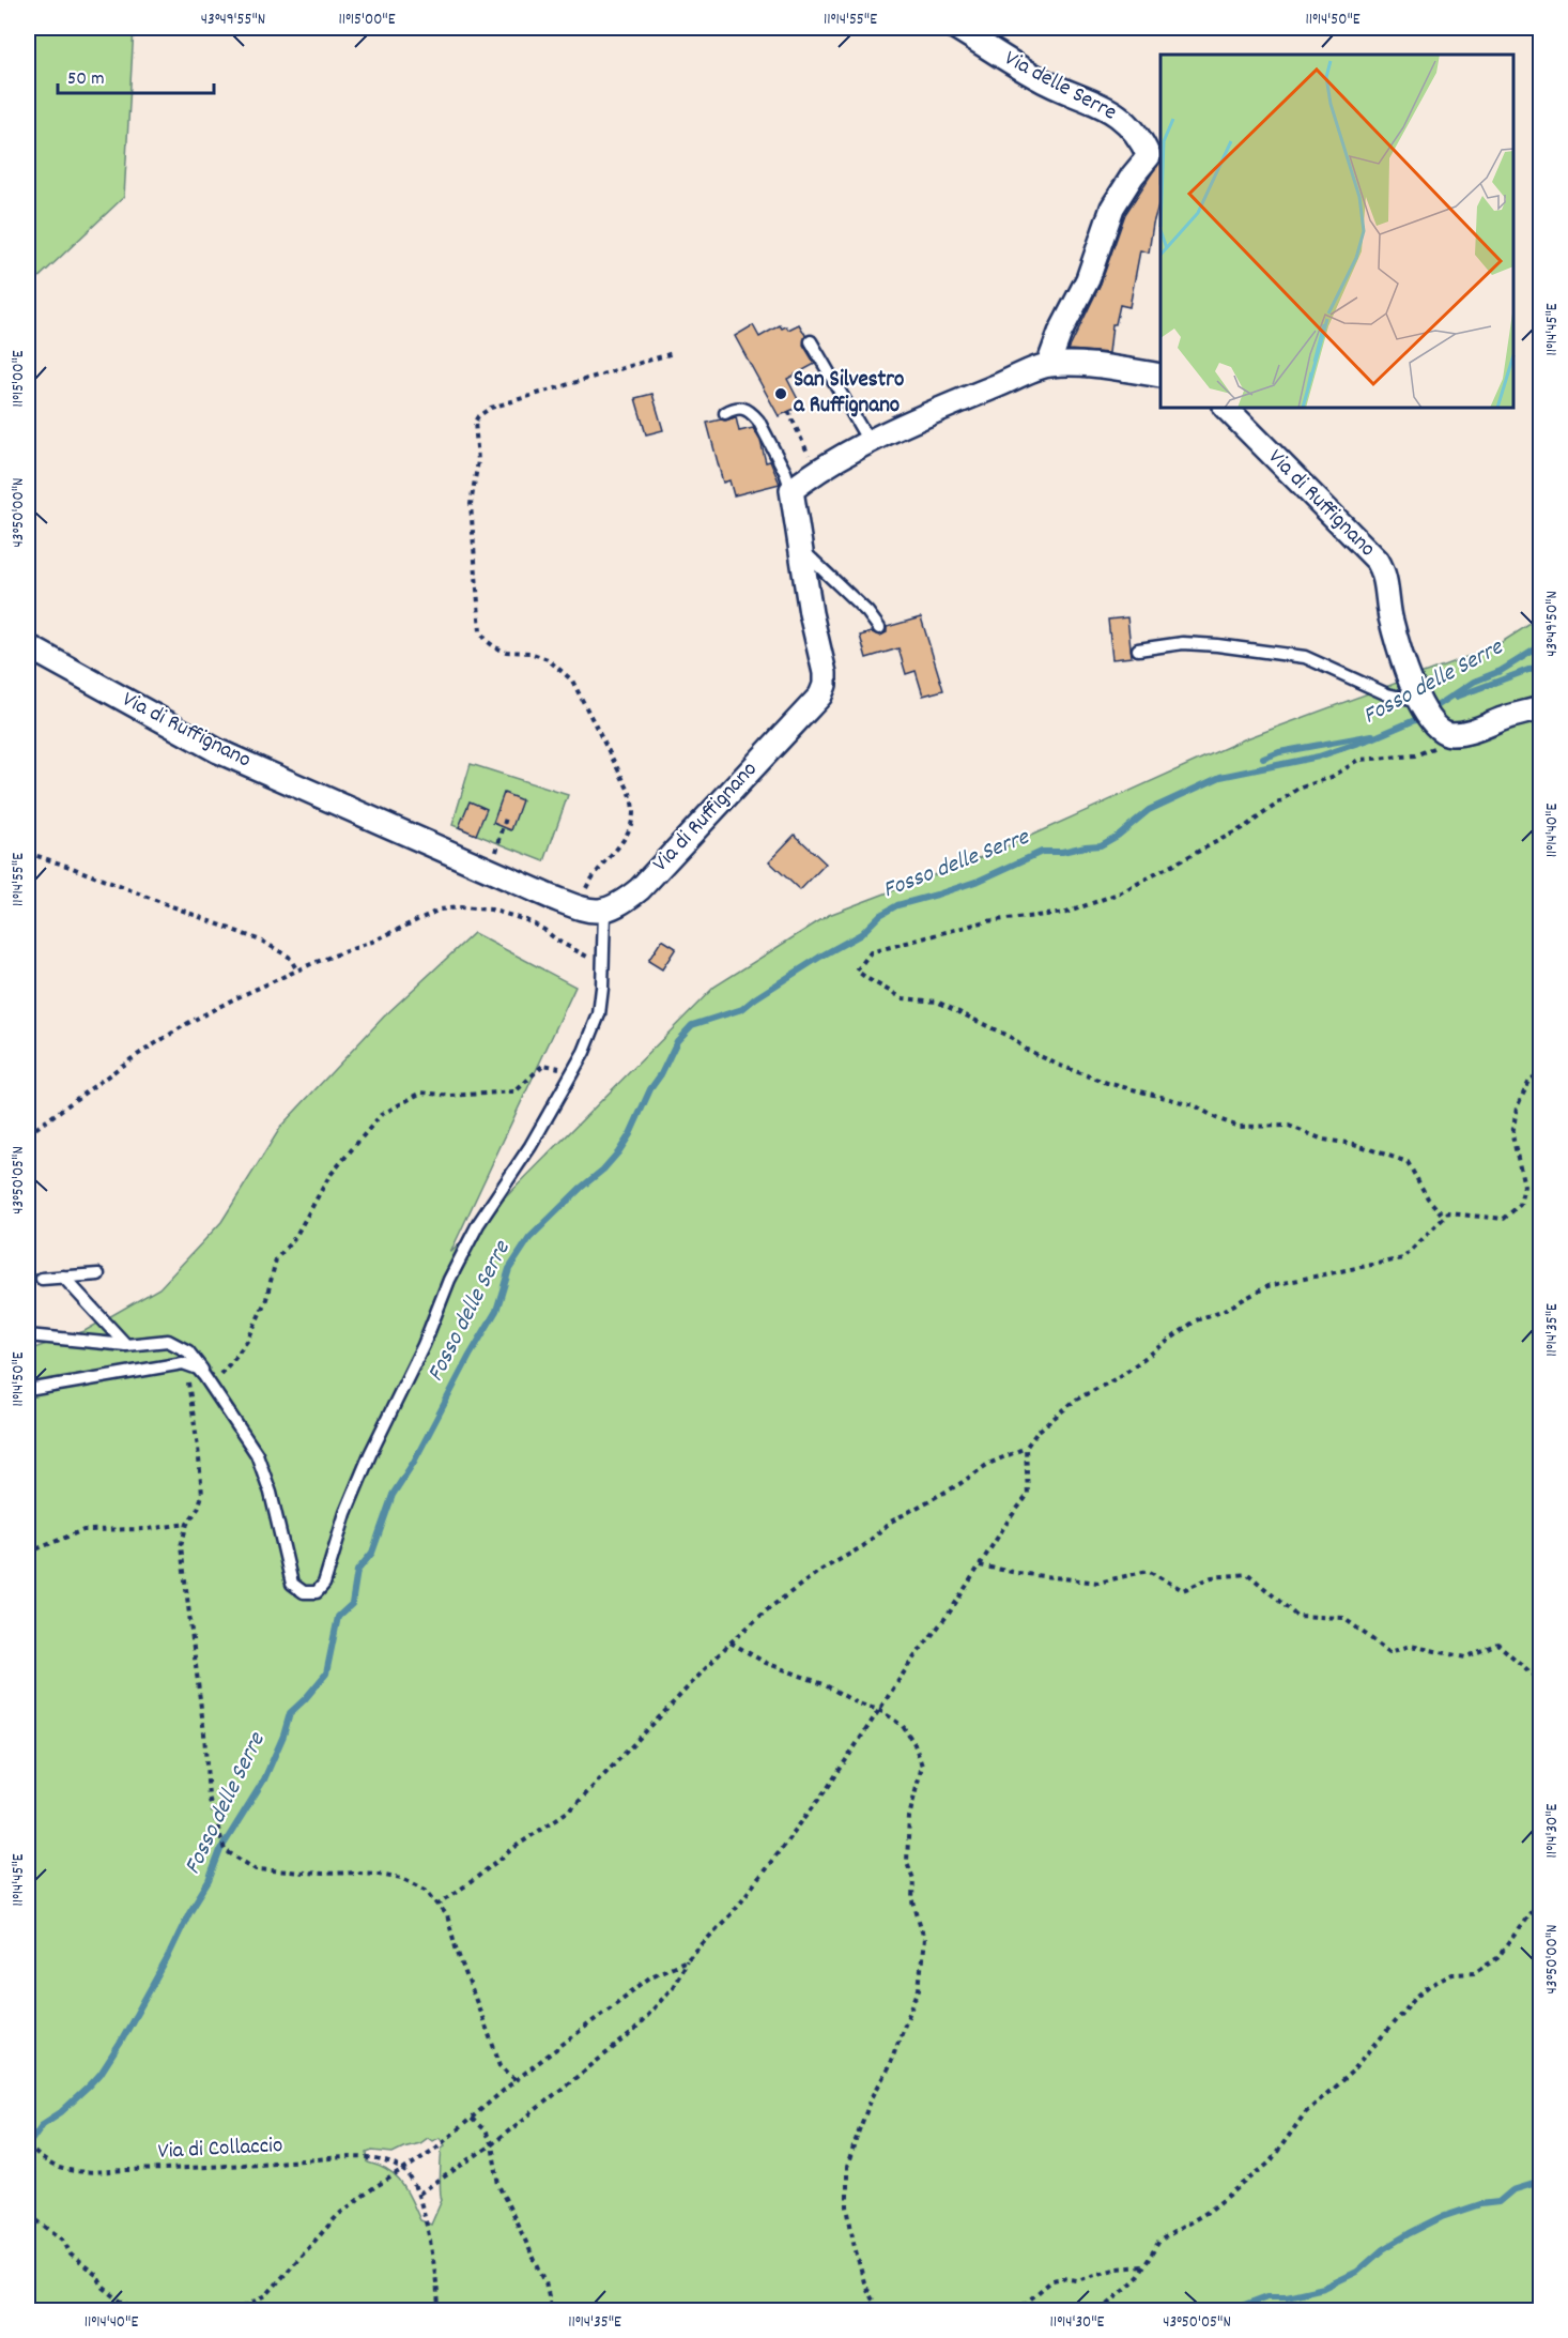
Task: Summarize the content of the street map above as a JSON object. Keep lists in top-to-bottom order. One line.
{"streets":{"street":["Via delle Serre","Via di Ruffignano"],"path":["Via di Collaccio"]},"water":["Fosso delle Serre"],"places":["San Silvestro a Ruffignano"],"scale_bar":"50 m","coordinates":["43°49'55\"N","11°15'00\"E","11°14'55\"E","11°14'50\"E","11°14'45\"E","43°50'00\"N","43°49'50\"N","11°14'40\"E","43°50'05\"N","11°14'35\"E","11°14'30\"E"]}
